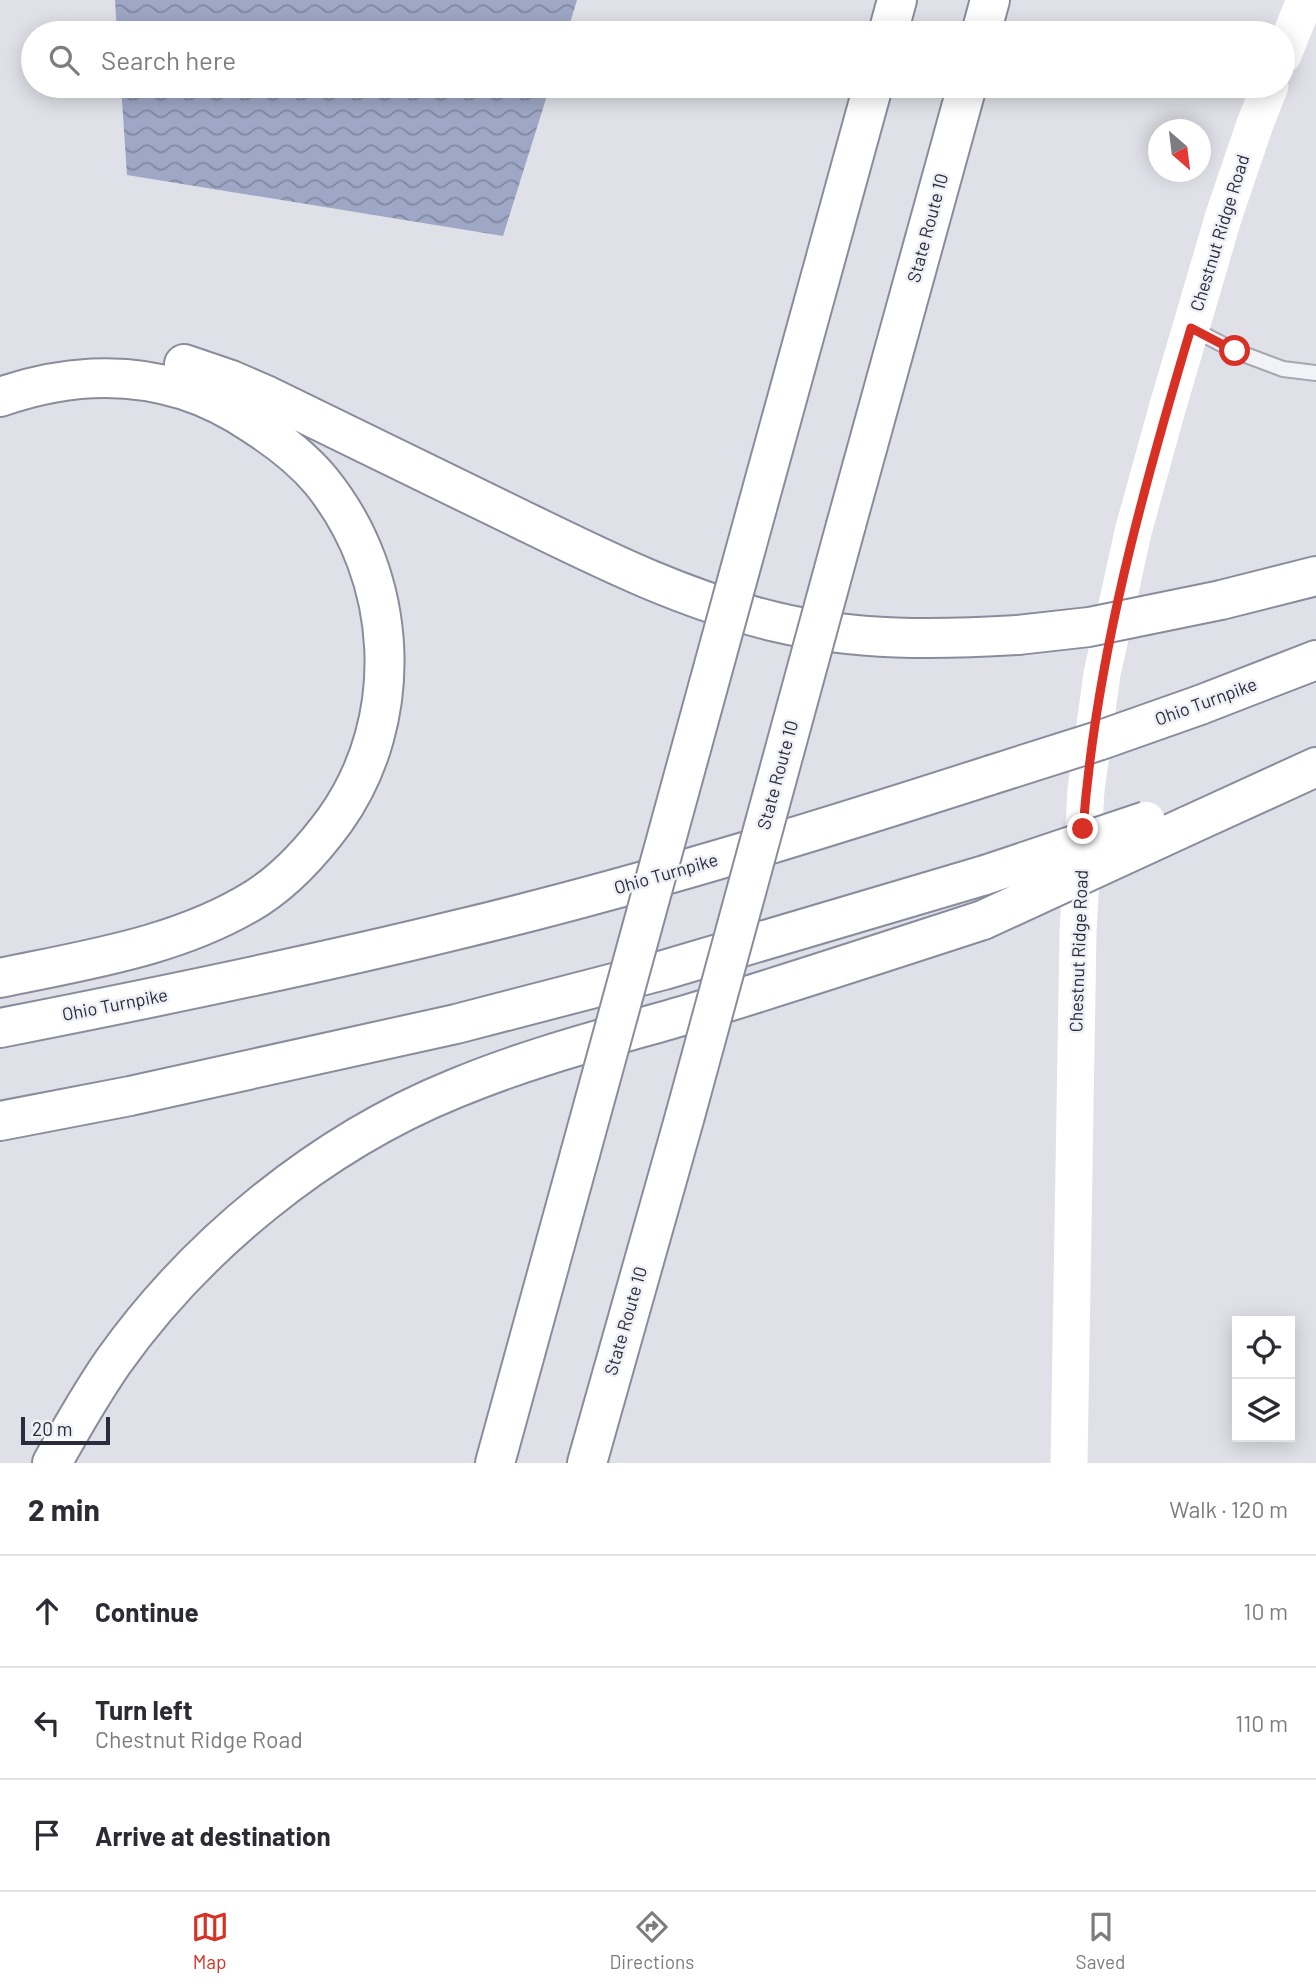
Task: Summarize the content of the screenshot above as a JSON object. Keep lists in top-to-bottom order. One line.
{"streets":{"highway":["State Route 10","Ohio Turnpike"],"street":["Chestnut Ridge Road"]},"scale_bar":"20 m","north":"bottom right","page":{"search":"Search here","scale":"20 m","heading":["2 min","Walk · 120 m"],"list":[["Continue","10 m"],["Turn left","Chestnut Ridge Road","110 m"],"Arrive at destination"],"nav":["Map","Directions","Saved"]}}
